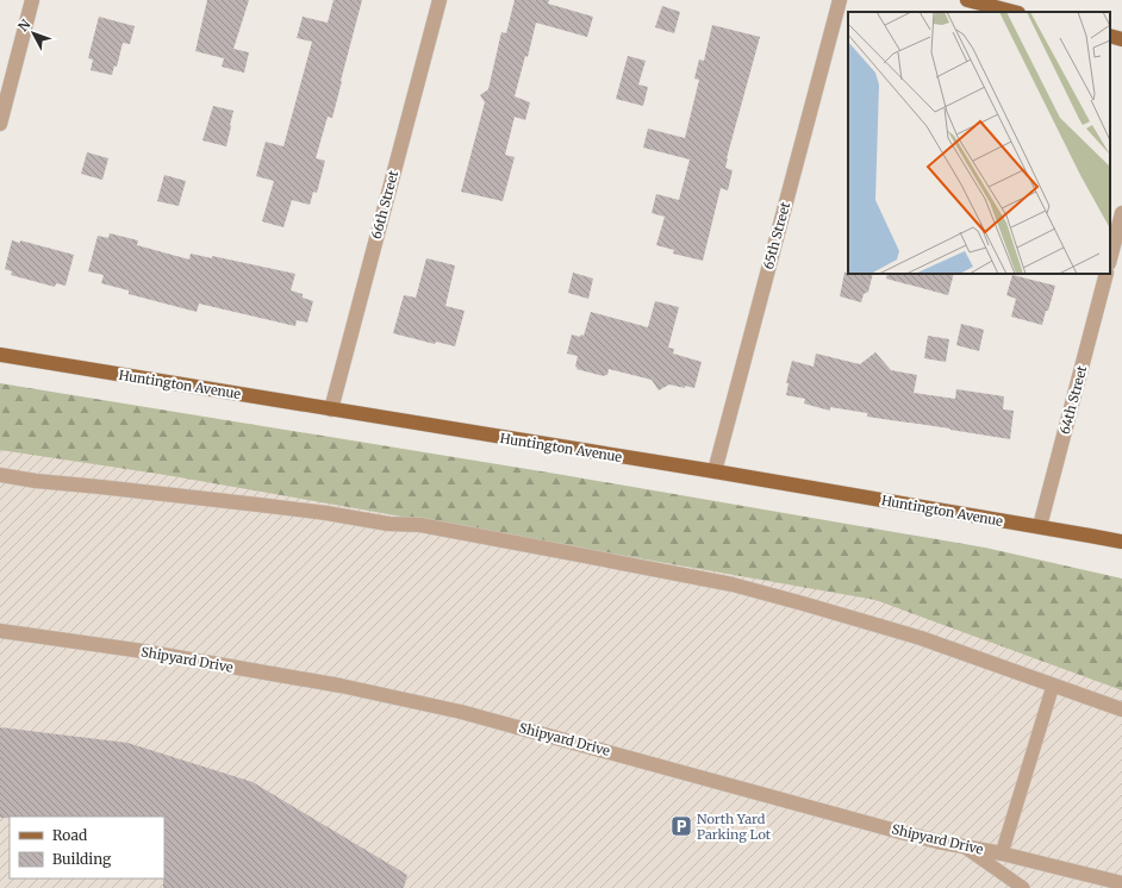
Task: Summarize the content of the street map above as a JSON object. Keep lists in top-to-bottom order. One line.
{"streets":{"main road":["Huntington Avenue"],"street":["66th Street","65th Street","64th Street","Shipyard Drive"]},"crossings":[["66th Street","Huntington Avenue"],["65th Street","Huntington Avenue"],["Huntington Avenue","64th Street"]],"places":{"parking":["North Yard Parking Lot"]},"legend":["Road","Building"],"north":"top left"}
